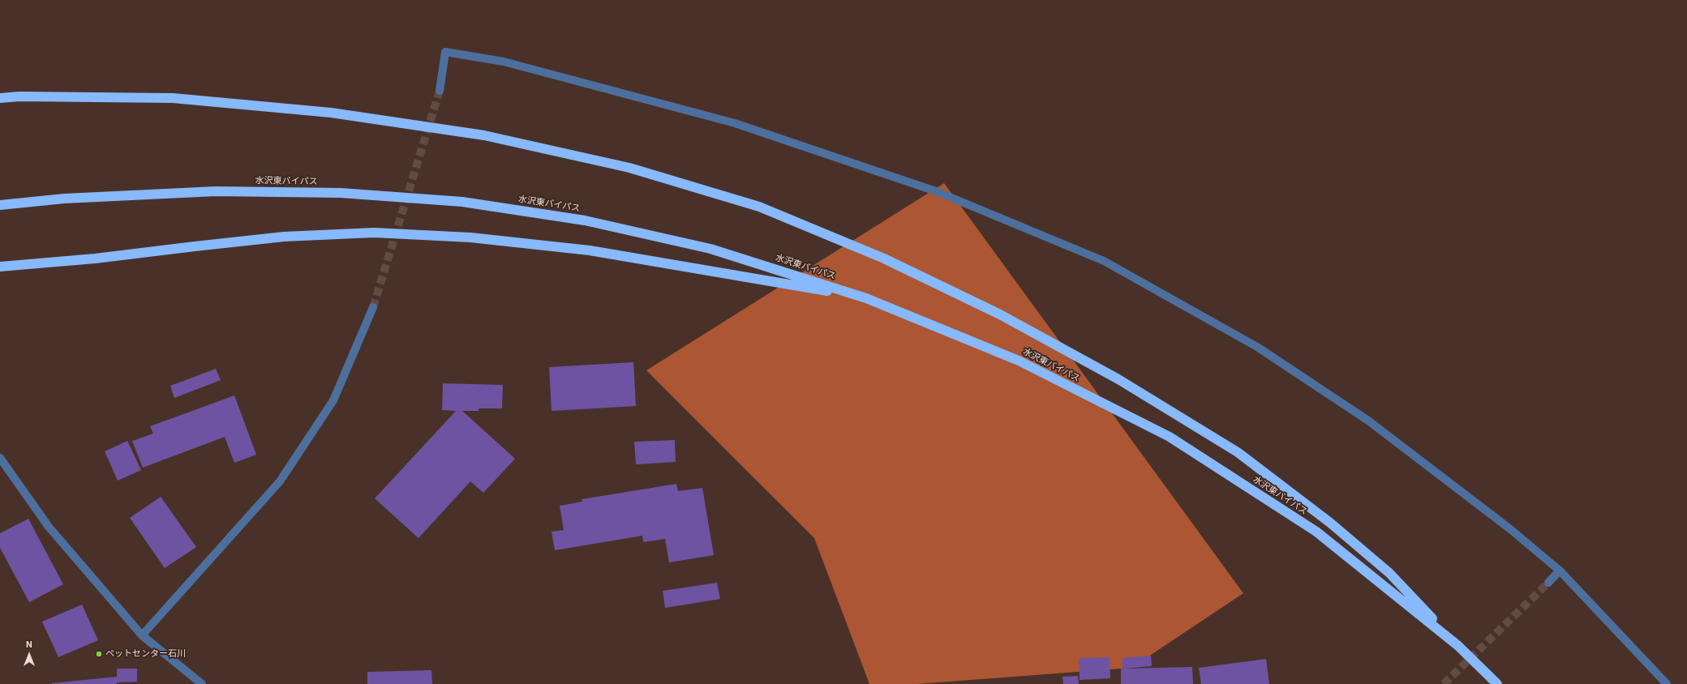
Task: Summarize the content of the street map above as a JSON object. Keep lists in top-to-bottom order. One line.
{"streets":{"highway":["水沢東バイパス"]},"places":["ペットセンター石川"],"north":"top"}
